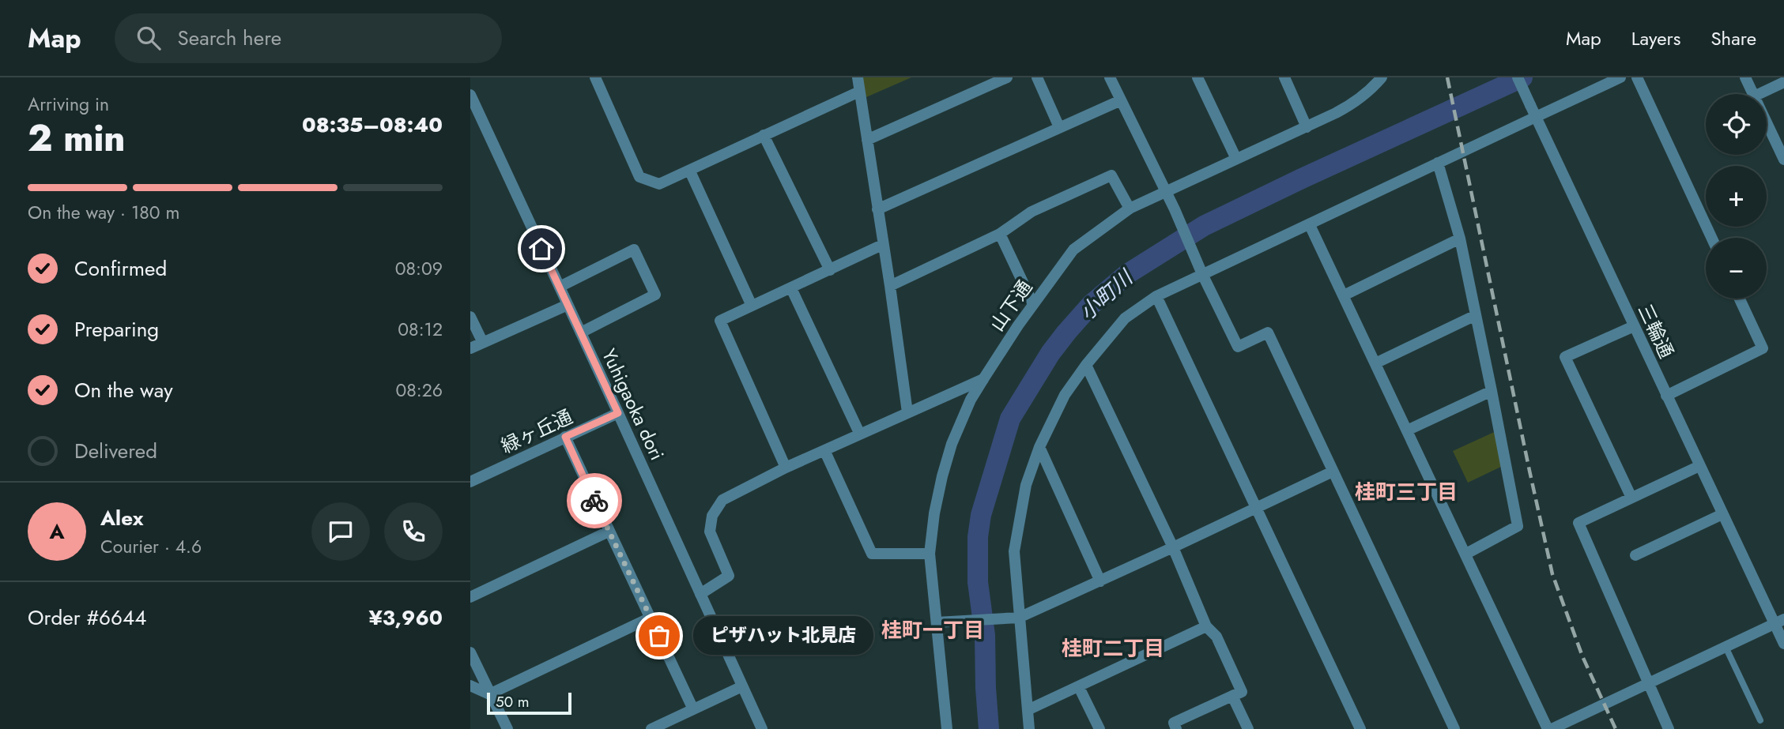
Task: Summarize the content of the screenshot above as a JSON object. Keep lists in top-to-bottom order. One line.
{"streets":{"street":["山下通","三輪通","Yuhigaoka dori","緑ヶ丘通"]},"crossings":[["Yuhigaoka dori","緑ヶ丘通"]],"districts":["桂町三丁目","桂町一丁目","桂町二丁目"],"water":["小町川"],"places":["ピザハット北見店"],"scale_bar":"50 m","page":{"header":"Map","search":"Search here","nav":["Map","Layers","Share"],"heading":["2 min","Arriving in","08:35–08:40"],"panel":["Alex","Courier · 4.6","Order #6644","¥3,960"],"map_buttons":["+","−"],"bar":"On the way · 180 m","list":[["Confirmed","08:09"],["Preparing","08:12"],["On the way","08:26"],"Delivered"],"round":"A","bubble":"ピザハット北見店","scale":"50 m"}}
